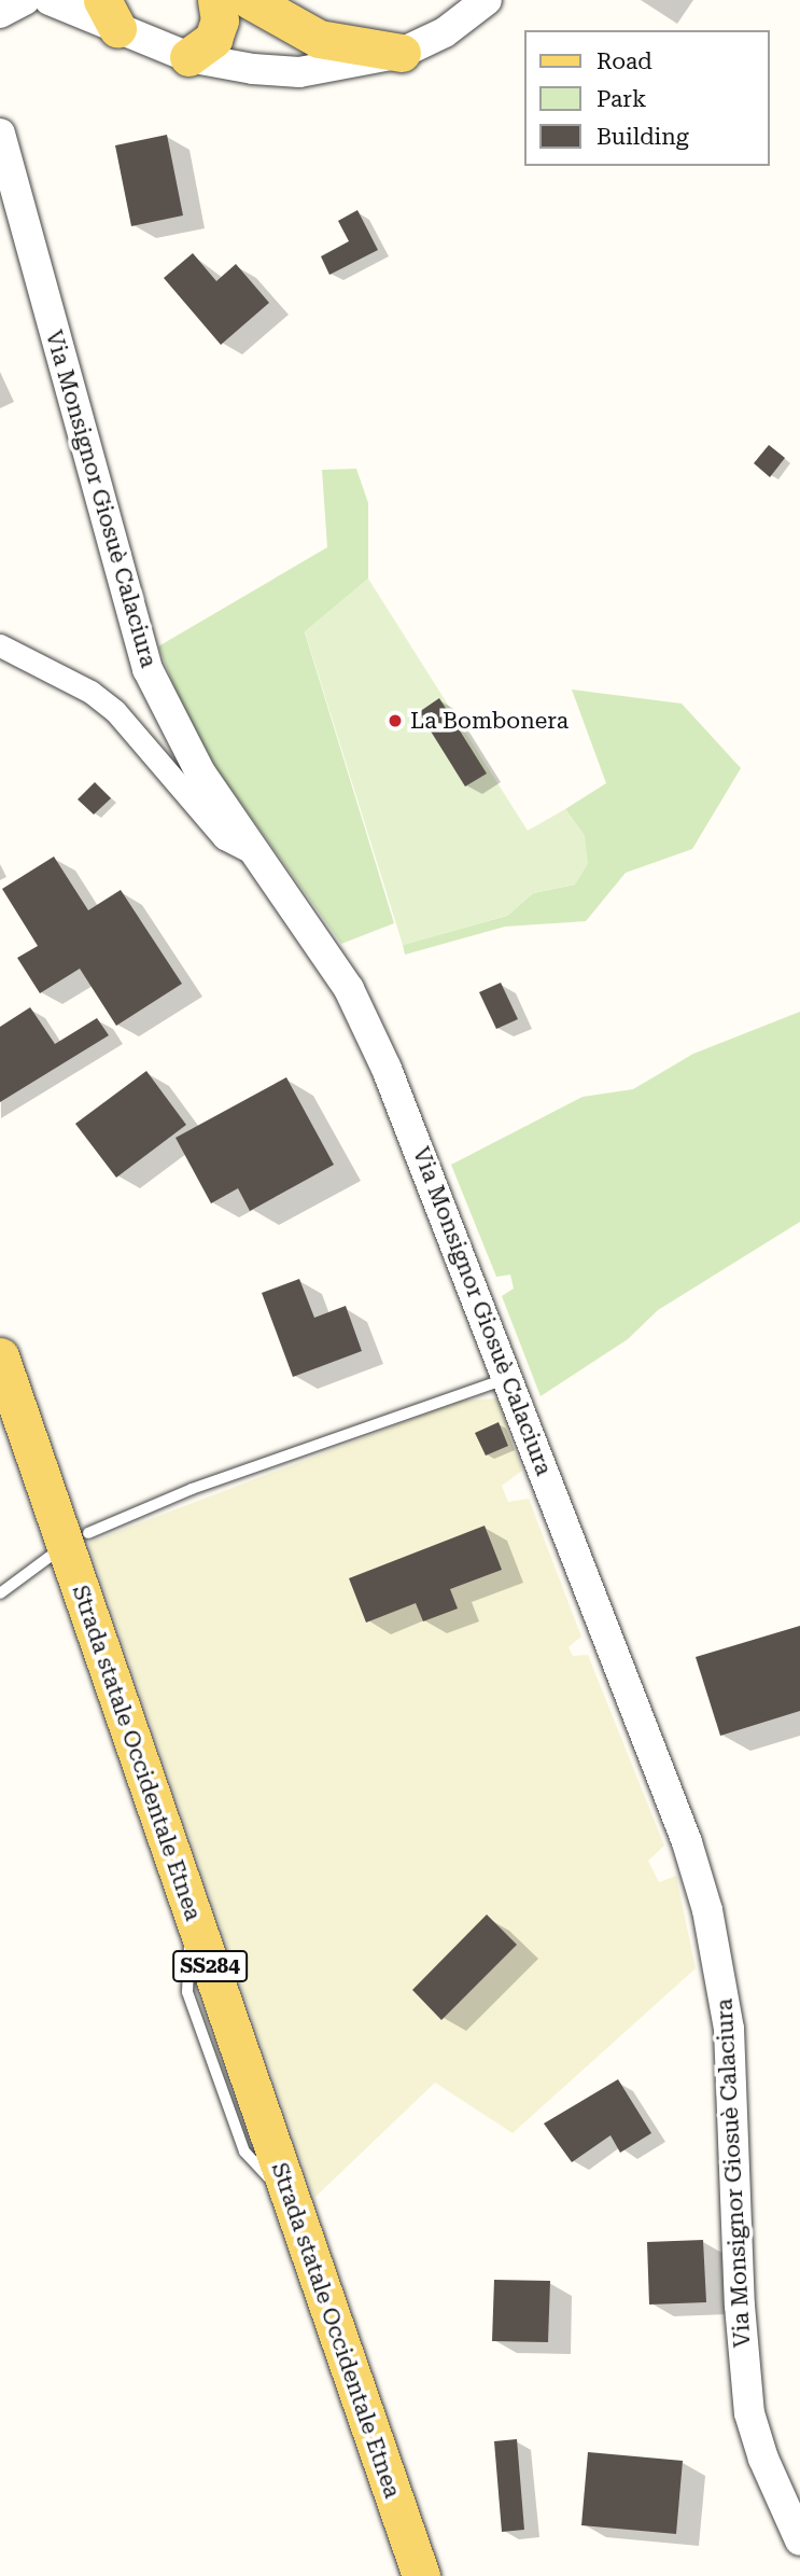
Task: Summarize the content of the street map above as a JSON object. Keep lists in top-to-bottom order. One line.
{"streets":{"main road":["Strada statale Occidentale Etnea","SS284"],"street":["Via Monsignor Giosuè Calaciura"]},"places":["La Bombonera"],"legend":["Road","Park","Building"]}
